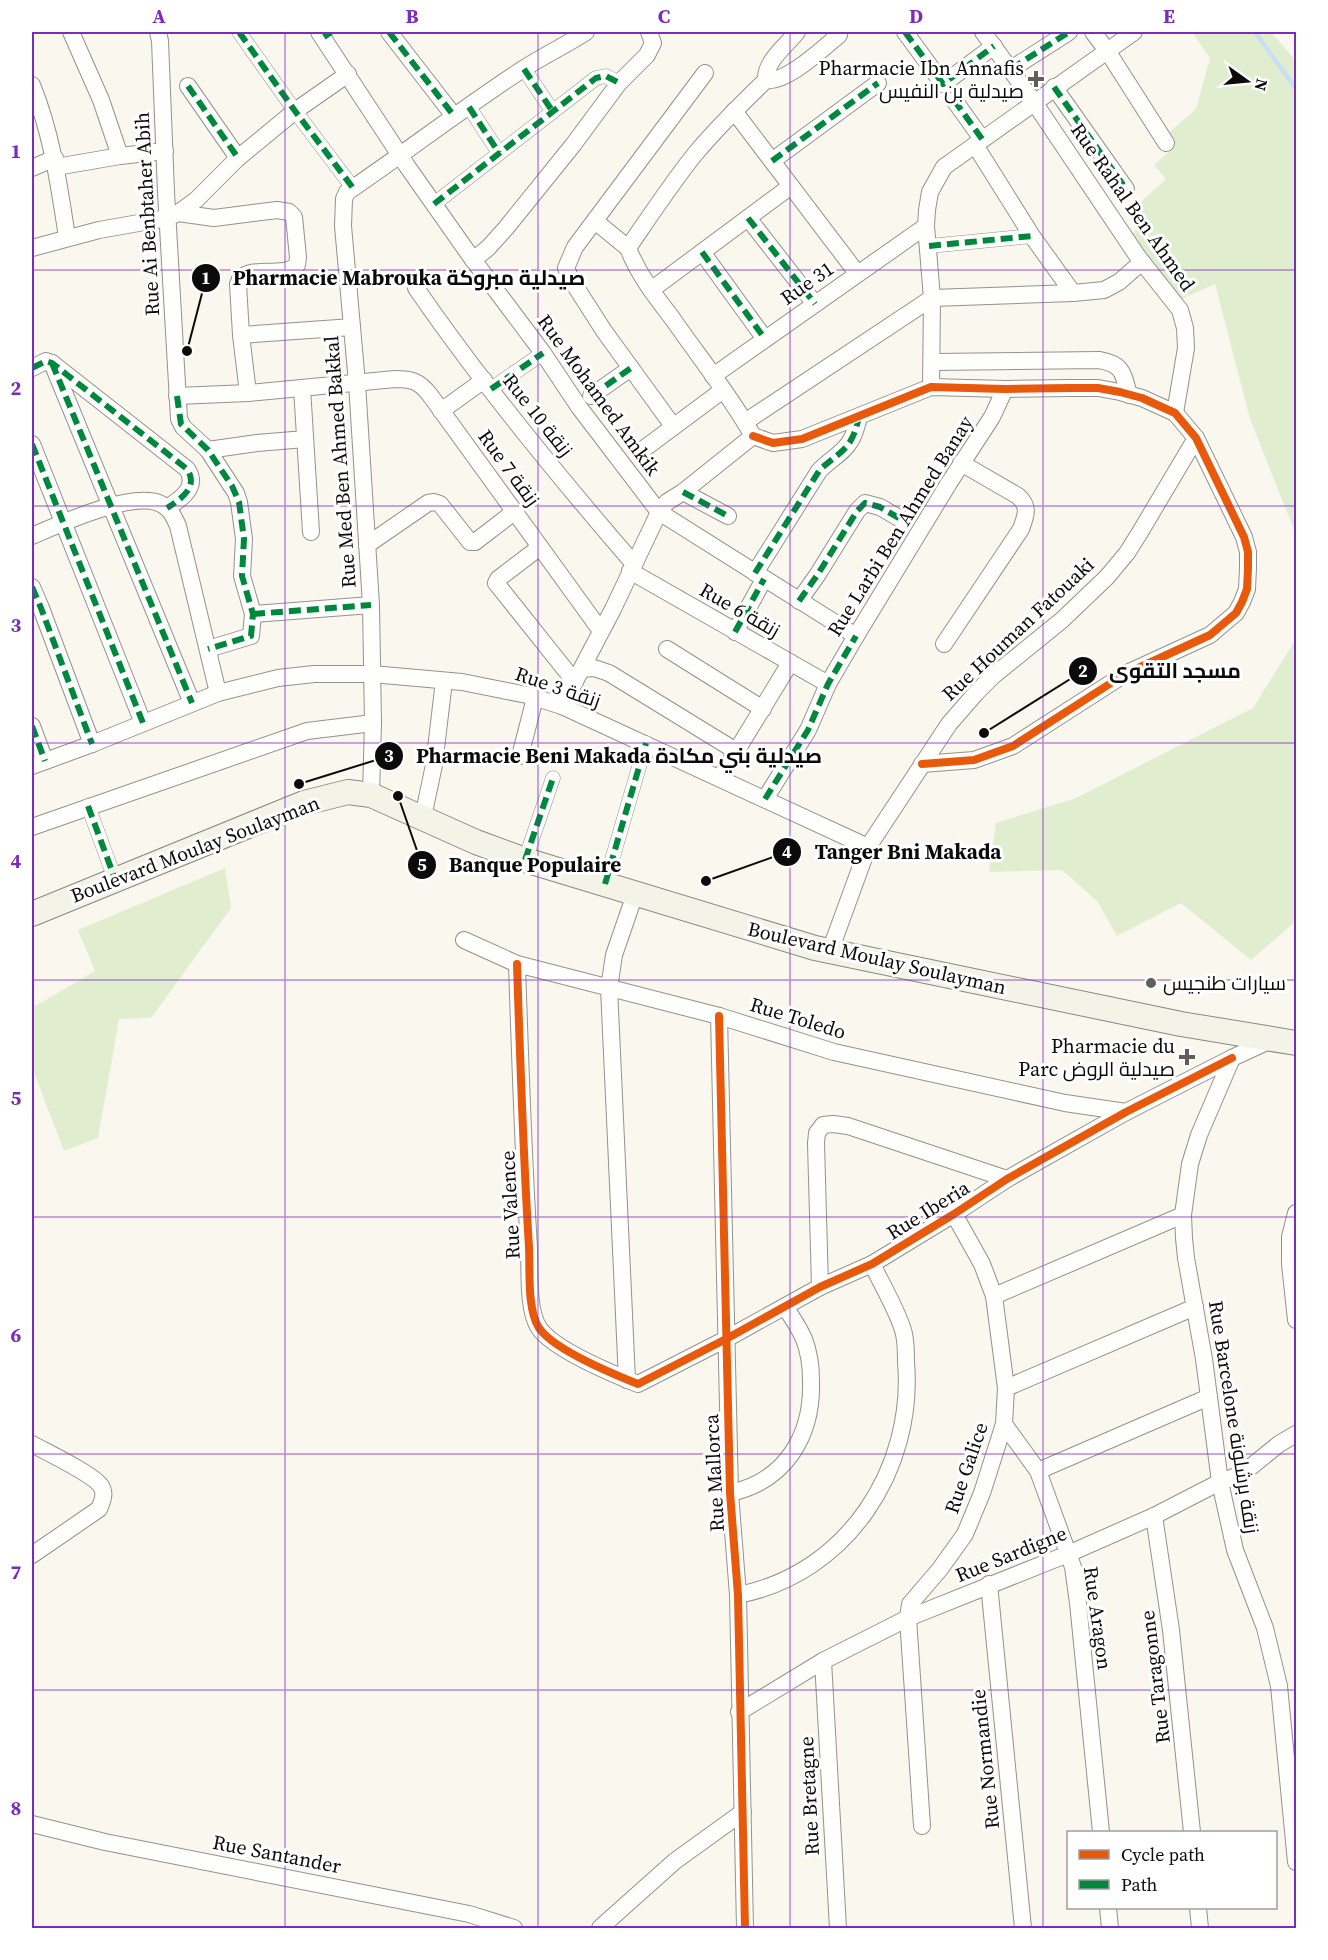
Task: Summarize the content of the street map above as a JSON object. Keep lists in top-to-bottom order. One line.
{"streets":{"main road":["Boulevard Moulay Soulayman"],"street":["Rue Rahal Ben Ahmed","Rue Ai Benbtaher Abih","Rue 31","Rue Mohamed Amkik","Rue 10 زنقة","Rue Med Ben Ahmed Bakkal","Rue 7 زنقة","Rue Larbi Ben Ahmed Banay","Rue 6 زنقة","Rue Houman Fatouaki","Rue 3 زنقة","Rue Toledo","Rue Valence","Rue Iberia","Rue Barcelone زنقة برشلونة","Rue Galice","Rue Mallorca","Rue Sardigne","Rue Aragon","Rue Taragonne","Rue Normandie","Rue Bretagne","Rue Santander"]},"crossings":[["Rue Mohamed Amkik","Rue Larbi Ben Ahmed Banay"],["Rue 10 زنقة","Rue 6 زنقة"],["Rue Med Ben Ahmed Bakkal","Rue 7 زنقة"],["Rue Med Ben Ahmed Bakkal","Rue 3 زنقة"],["Rue Med Ben Ahmed Bakkal","Boulevard Moulay Soulayman"],["Rue Larbi Ben Ahmed Banay","Rue 6 زنقة"],["Rue Larbi Ben Ahmed Banay","Rue 3 زنقة"],["Rue Houman Fatouaki","Rue 3 زنقة"],["Rue Houman Fatouaki","Boulevard Moulay Soulayman"],["Rue Toledo","Rue Valence"],["Rue Toledo","Rue Iberia"],["Rue Toledo","Rue Mallorca"],["Rue Valence","Rue Iberia"],["Rue Iberia","Rue Barcelone زنقة برشلونة"],["Rue Iberia","Rue Galice"],["Rue Iberia","Rue Mallorca"],["Rue Barcelone زنقة برشلونة","Rue Sardigne"],["Rue Galice","Rue Sardigne"],["Rue Galice","Rue Aragon"],["Rue Mallorca","Rue Sardigne"],["Rue Sardigne","Rue Aragon"],["Rue Sardigne","Rue Taragonne"],["Rue Sardigne","Rue Normandie"],["Rue Sardigne","Rue Bretagne"]],"places":{"health":["Pharmacie Ibn Annafis صيدلية بن النفيس","Pharmacie du Parc صيدلية الروض"],"other":["Pharmacie Mabrouka صيدلية مبروكة","مسجد التقوى","Pharmacie Beni Makada صيدلية بني مكادة","Banque Populaire","Tanger Bni Makada","سيارات طنجيس"]},"legend":["Cycle path","Path"],"north":"right","grid":{"columns":["A","B","C","D","E"],"rows":["1","2","3","4","5","6","7","8"]}}
